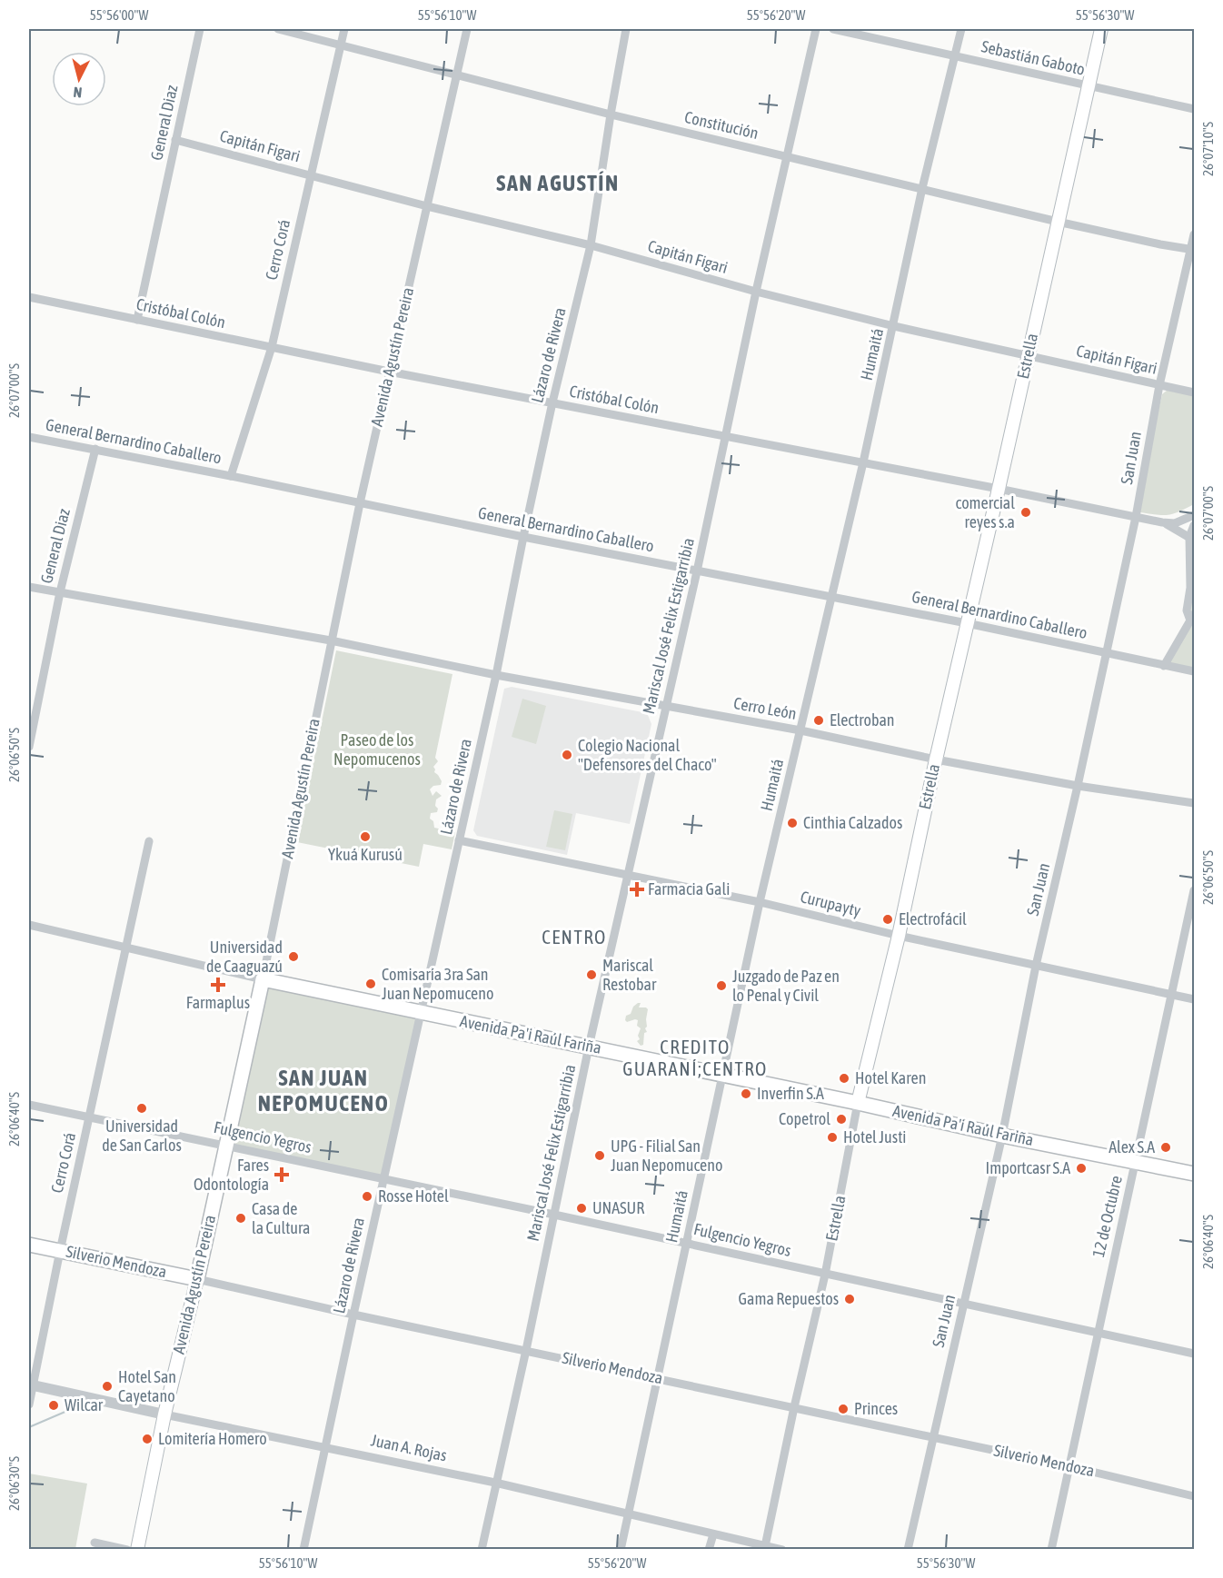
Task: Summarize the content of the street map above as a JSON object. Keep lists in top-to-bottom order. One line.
{"streets":{"highway":["Avenida Agustín Pereira","Avenida Pa'i Raúl Fariña","Silverio Mendoza"],"main road":["Estrella"],"street":["Sebastián Gaboto","General Diaz","Constitución","Capitán Figari","Cerro Corá","Cristóbal Colón","Humaitá","Lázaro de Rivera","General Bernardino Caballero","San Juan","Mariscal José Felix Estigarribia","Cerro León","Curupayty","Fulgencio Yegros","12 de Octubre","Juan A. Rojas"]},"crossings":[["Sebastián Gaboto","Humaitá"],["Sebastián Gaboto","Estrella"],["General Diaz","Capitán Figari"],["General Diaz","Cristóbal Colón"],["General Diaz","General Bernardino Caballero"],["General Diaz","Cerro León"],["Constitución","Cerro Corá"],["Constitución","Humaitá"],["Constitución","Lázaro de Rivera"],["Constitución","Estrella"],["Constitución","Avenida Agustín Pereira"],["Constitución","San Juan"],["Constitución","Mariscal José Felix Estigarribia"],["Capitán Figari","Cerro Corá"],["Capitán Figari","Humaitá"],["Capitán Figari","Lázaro de Rivera"],["Capitán Figari","Estrella"],["Capitán Figari","Avenida Agustín Pereira"],["Capitán Figari","San Juan"],["Capitán Figari","Mariscal José Felix Estigarribia"],["Cerro Corá","Cristóbal Colón"],["Cerro Corá","General Bernardino Caballero"],["Cerro Corá","Avenida Pa'i Raúl Fariña"],["Cerro Corá","Fulgencio Yegros"],["Cerro Corá","Silverio Mendoza"],["Cerro Corá","Juan A. Rojas"],["Cristóbal Colón","Humaitá"],["Cristóbal Colón","Lázaro de Rivera"],["Cristóbal Colón","Estrella"],["Cristóbal Colón","Avenida Agustín Pereira"],["Cristóbal Colón","San Juan"],["Cristóbal Colón","Mariscal José Felix Estigarribia"],["Humaitá","General Bernardino Caballero"],["Humaitá","Cerro León"],["Humaitá","Curupayty"],["Humaitá","Avenida Pa'i Raúl Fariña"],["Humaitá","Fulgencio Yegros"],["Humaitá","Silverio Mendoza"],["Humaitá","Juan A. Rojas"],["Lázaro de Rivera","General Bernardino Caballero"],["Lázaro de Rivera","Cerro León"],["Lázaro de Rivera","Curupayty"],["Lázaro de Rivera","Avenida Pa'i Raúl Fariña"],["Lázaro de Rivera","Fulgencio Yegros"],["Lázaro de Rivera","Silverio Mendoza"],["Lázaro de Rivera","Juan A. Rojas"],["Estrella","General Bernardino Caballero"],["Estrella","Cerro León"],["Estrella","Curupayty"],["Estrella","Avenida Pa'i Raúl Fariña"],["Estrella","Fulgencio Yegros"],["Estrella","Silverio Mendoza"],["Estrella","Juan A. Rojas"],["Avenida Agustín Pereira","General Bernardino Caballero"],["Avenida Agustín Pereira","Cerro León"],["Avenida Agustín Pereira","Avenida Pa'i Raúl Fariña"],["Avenida Agustín Pereira","Fulgencio Yegros"],["Avenida Agustín Pereira","Silverio Mendoza"],["Avenida Agustín Pereira","Juan A. Rojas"],["General Bernardino Caballero","San Juan"],["General Bernardino Caballero","Mariscal José Felix Estigarribia"],["San Juan","Cerro León"],["San Juan","Curupayty"],["San Juan","Avenida Pa'i Raúl Fariña"],["San Juan","Fulgencio Yegros"],["San Juan","Silverio Mendoza"],["Mariscal José Felix Estigarribia","Cerro León"],["Mariscal José Felix Estigarribia","Curupayty"],["Mariscal José Felix Estigarribia","Avenida Pa'i Raúl Fariña"],["Mariscal José Felix Estigarribia","Fulgencio Yegros"],["Mariscal José Felix Estigarribia","Silverio Mendoza"],["Mariscal José Felix Estigarribia","Juan A. Rojas"],["Curupayty","12 de Octubre"],["Avenida Pa'i Raúl Fariña","12 de Octubre"],["Fulgencio Yegros","12 de Octubre"],["12 de Octubre","Silverio Mendoza"]],"districts":["SAN AGUSTÍN","CENTRO","CREDITO GUARANÍ;CENTRO","SAN JUAN NEPOMUCENO"],"parks":["Paseo de los Nepomucenos"],"places":{"other":["comercial reyes s.a","Electroban","Colegio Nacional \"Defensores del Chaco\"","Cinthia Calzados","Ykuá Kurusú","Electrofácil","Universidad de Caaguazú","Mariscal Restobar","Comisaría 3ra San Juan Nepomuceno","Juzgado de Paz en lo Penal y Civil","Hotel Karen","Inverfin S.A","Universidad de San Carlos","Copetrol","Hotel Justi","Alex S.A","UPG - Filial San Juan Nepomuceno","Importcasr S.A","Rosse Hotel","UNASUR","Casa de la Cultura","Gama Repuestos","Hotel San Cayetano","Wilcar","Princes","Lomitería Homero"],"health":["Farmacia Gali","Farmaplus","Fares Odontología"]},"north":"bottom","coordinates":["55°56'00\"W","55°56'10\"W","55°56'20\"W","55°56'30\"W","26°07'10\"S","26°07'00\"S","26°06'50\"S","26°06'40\"S","26°06'30\"S"]}
